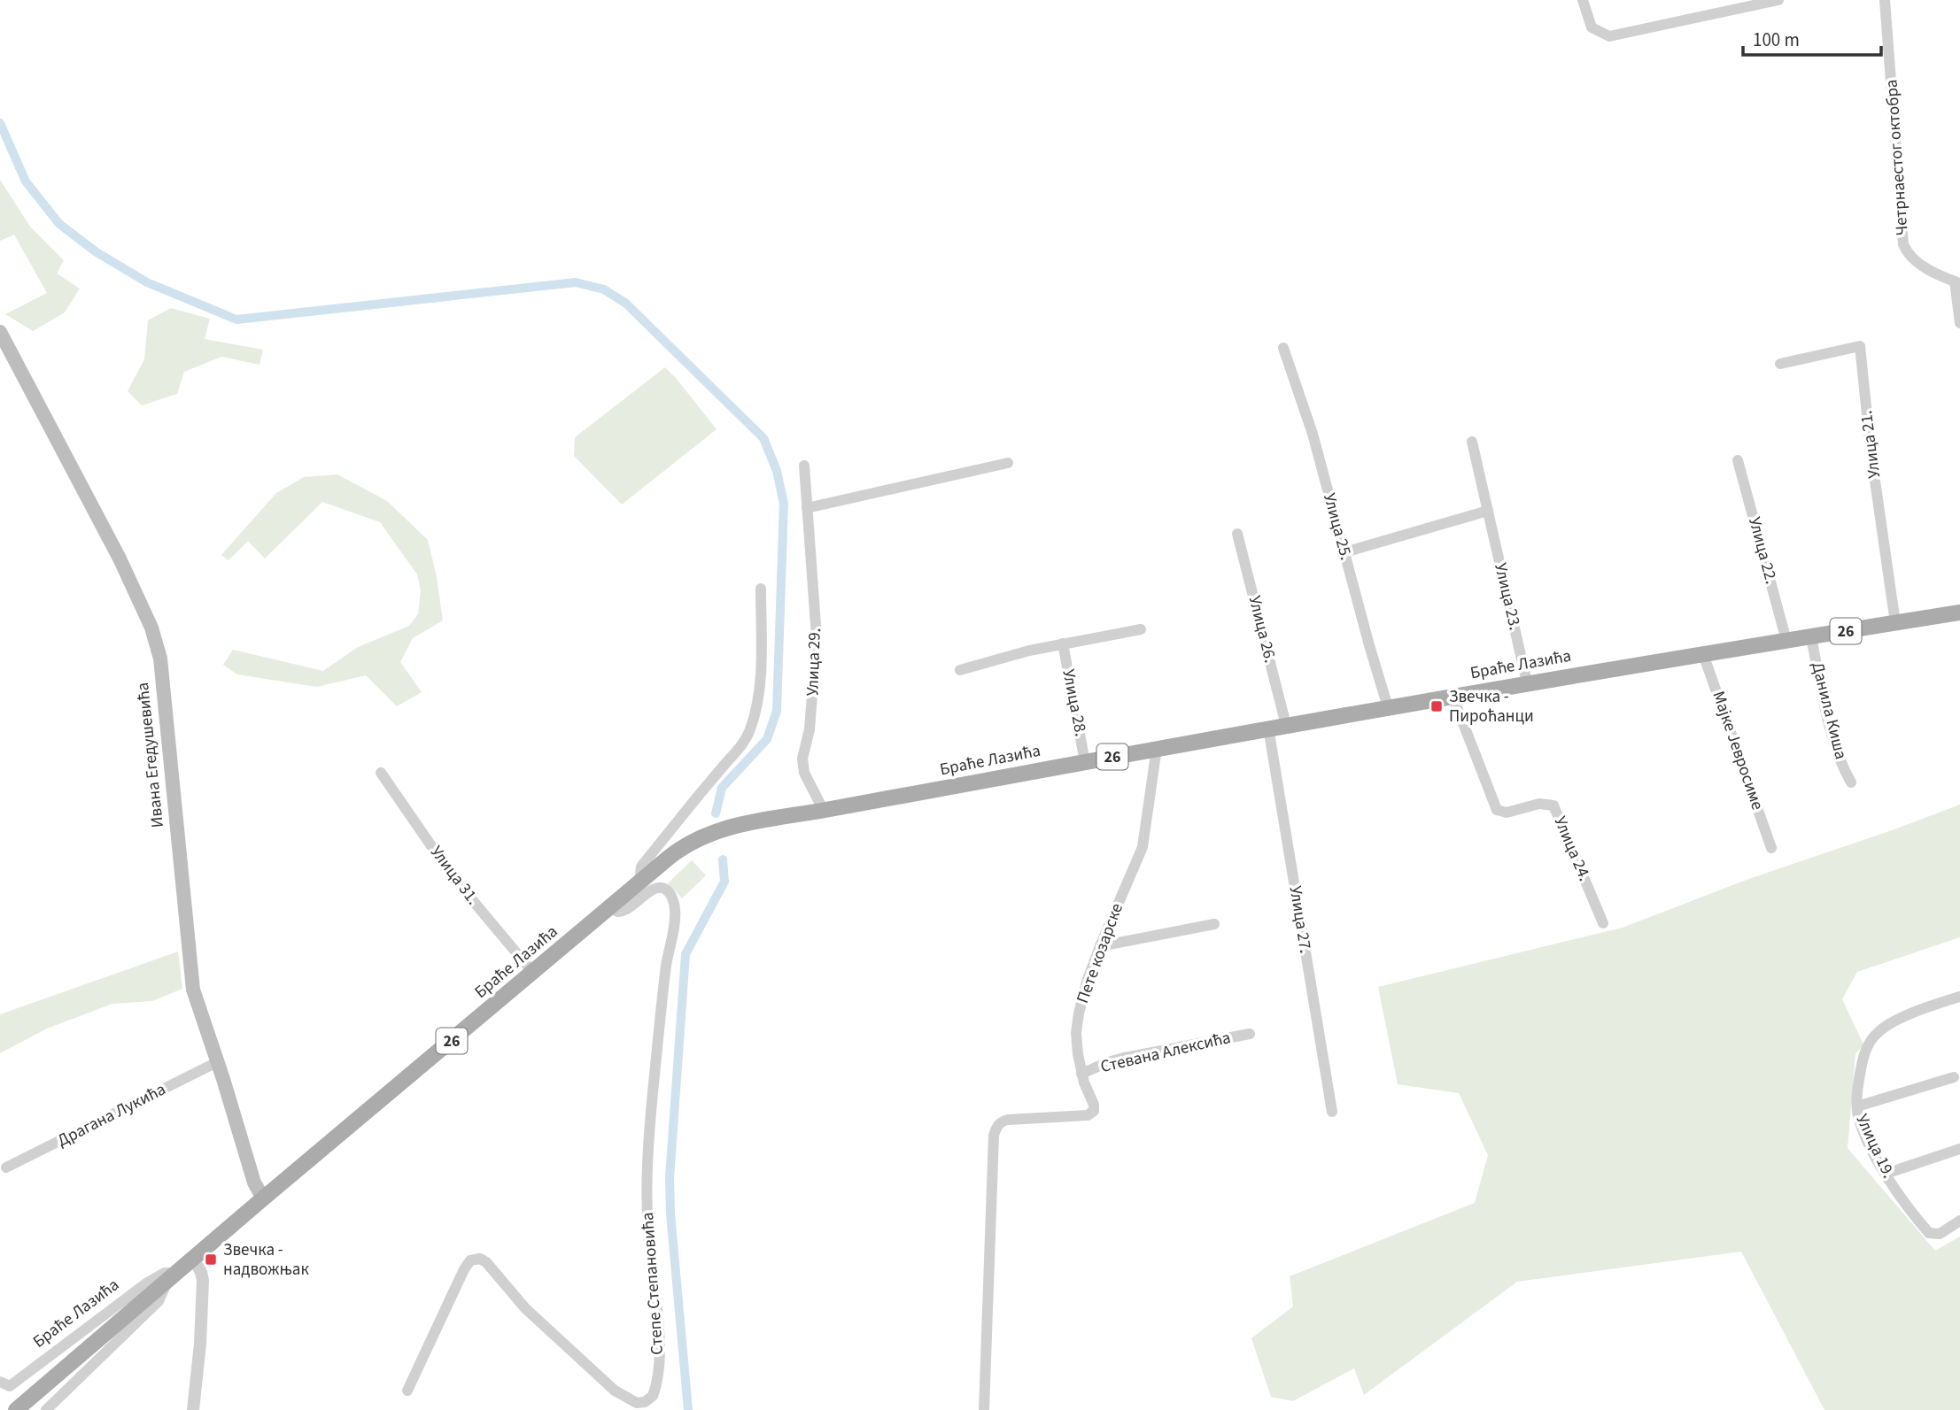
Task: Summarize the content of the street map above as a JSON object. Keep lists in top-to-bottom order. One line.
{"streets":{"main road":["26","Браће Лазића","Ивана Егедушевића"],"street":["Четрнаестог октобра","Улица 21.","Улица 25.","Улица 22.","Улица 23.","Улица 26.","Улица 29.","Улица 28.","Данила Киша","Мајке Јевросиме","Улица 24.","Улица 31.","Улица 27.","Пете козарске","Стевана Алексића","Драгана Лукића","Улица 19.","Степе Степановића"]},"crossings":[["Улица 21.","Браће Лазића"],["Улица 25.","Браће Лазића"],["Улица 22.","Браће Лазића"],["Улица 23.","Браће Лазића"],["Улица 26.","Браће Лазића"],["Улица 29.","Браће Лазића"],["Браће Лазића","Улица 28."],["Браће Лазића","Данила Киша"],["Браће Лазића","Мајке Јевросиме"],["Браће Лазића","Ивана Егедушевића"],["Браће Лазића","Улица 24."],["Браће Лазића","Улица 31."],["Браће Лазића","Улица 27."],["Браће Лазића","Пете козарске"],["Браће Лазића","Степе Степановића"],["Ивана Егедушевића","Драгана Лукића"],["Пете козарске","Стевана Алексића"]],"places":{"transit":["Звечка - Пироћанци","Звечка - надвожњак"]},"scale_bar":"100 m"}
